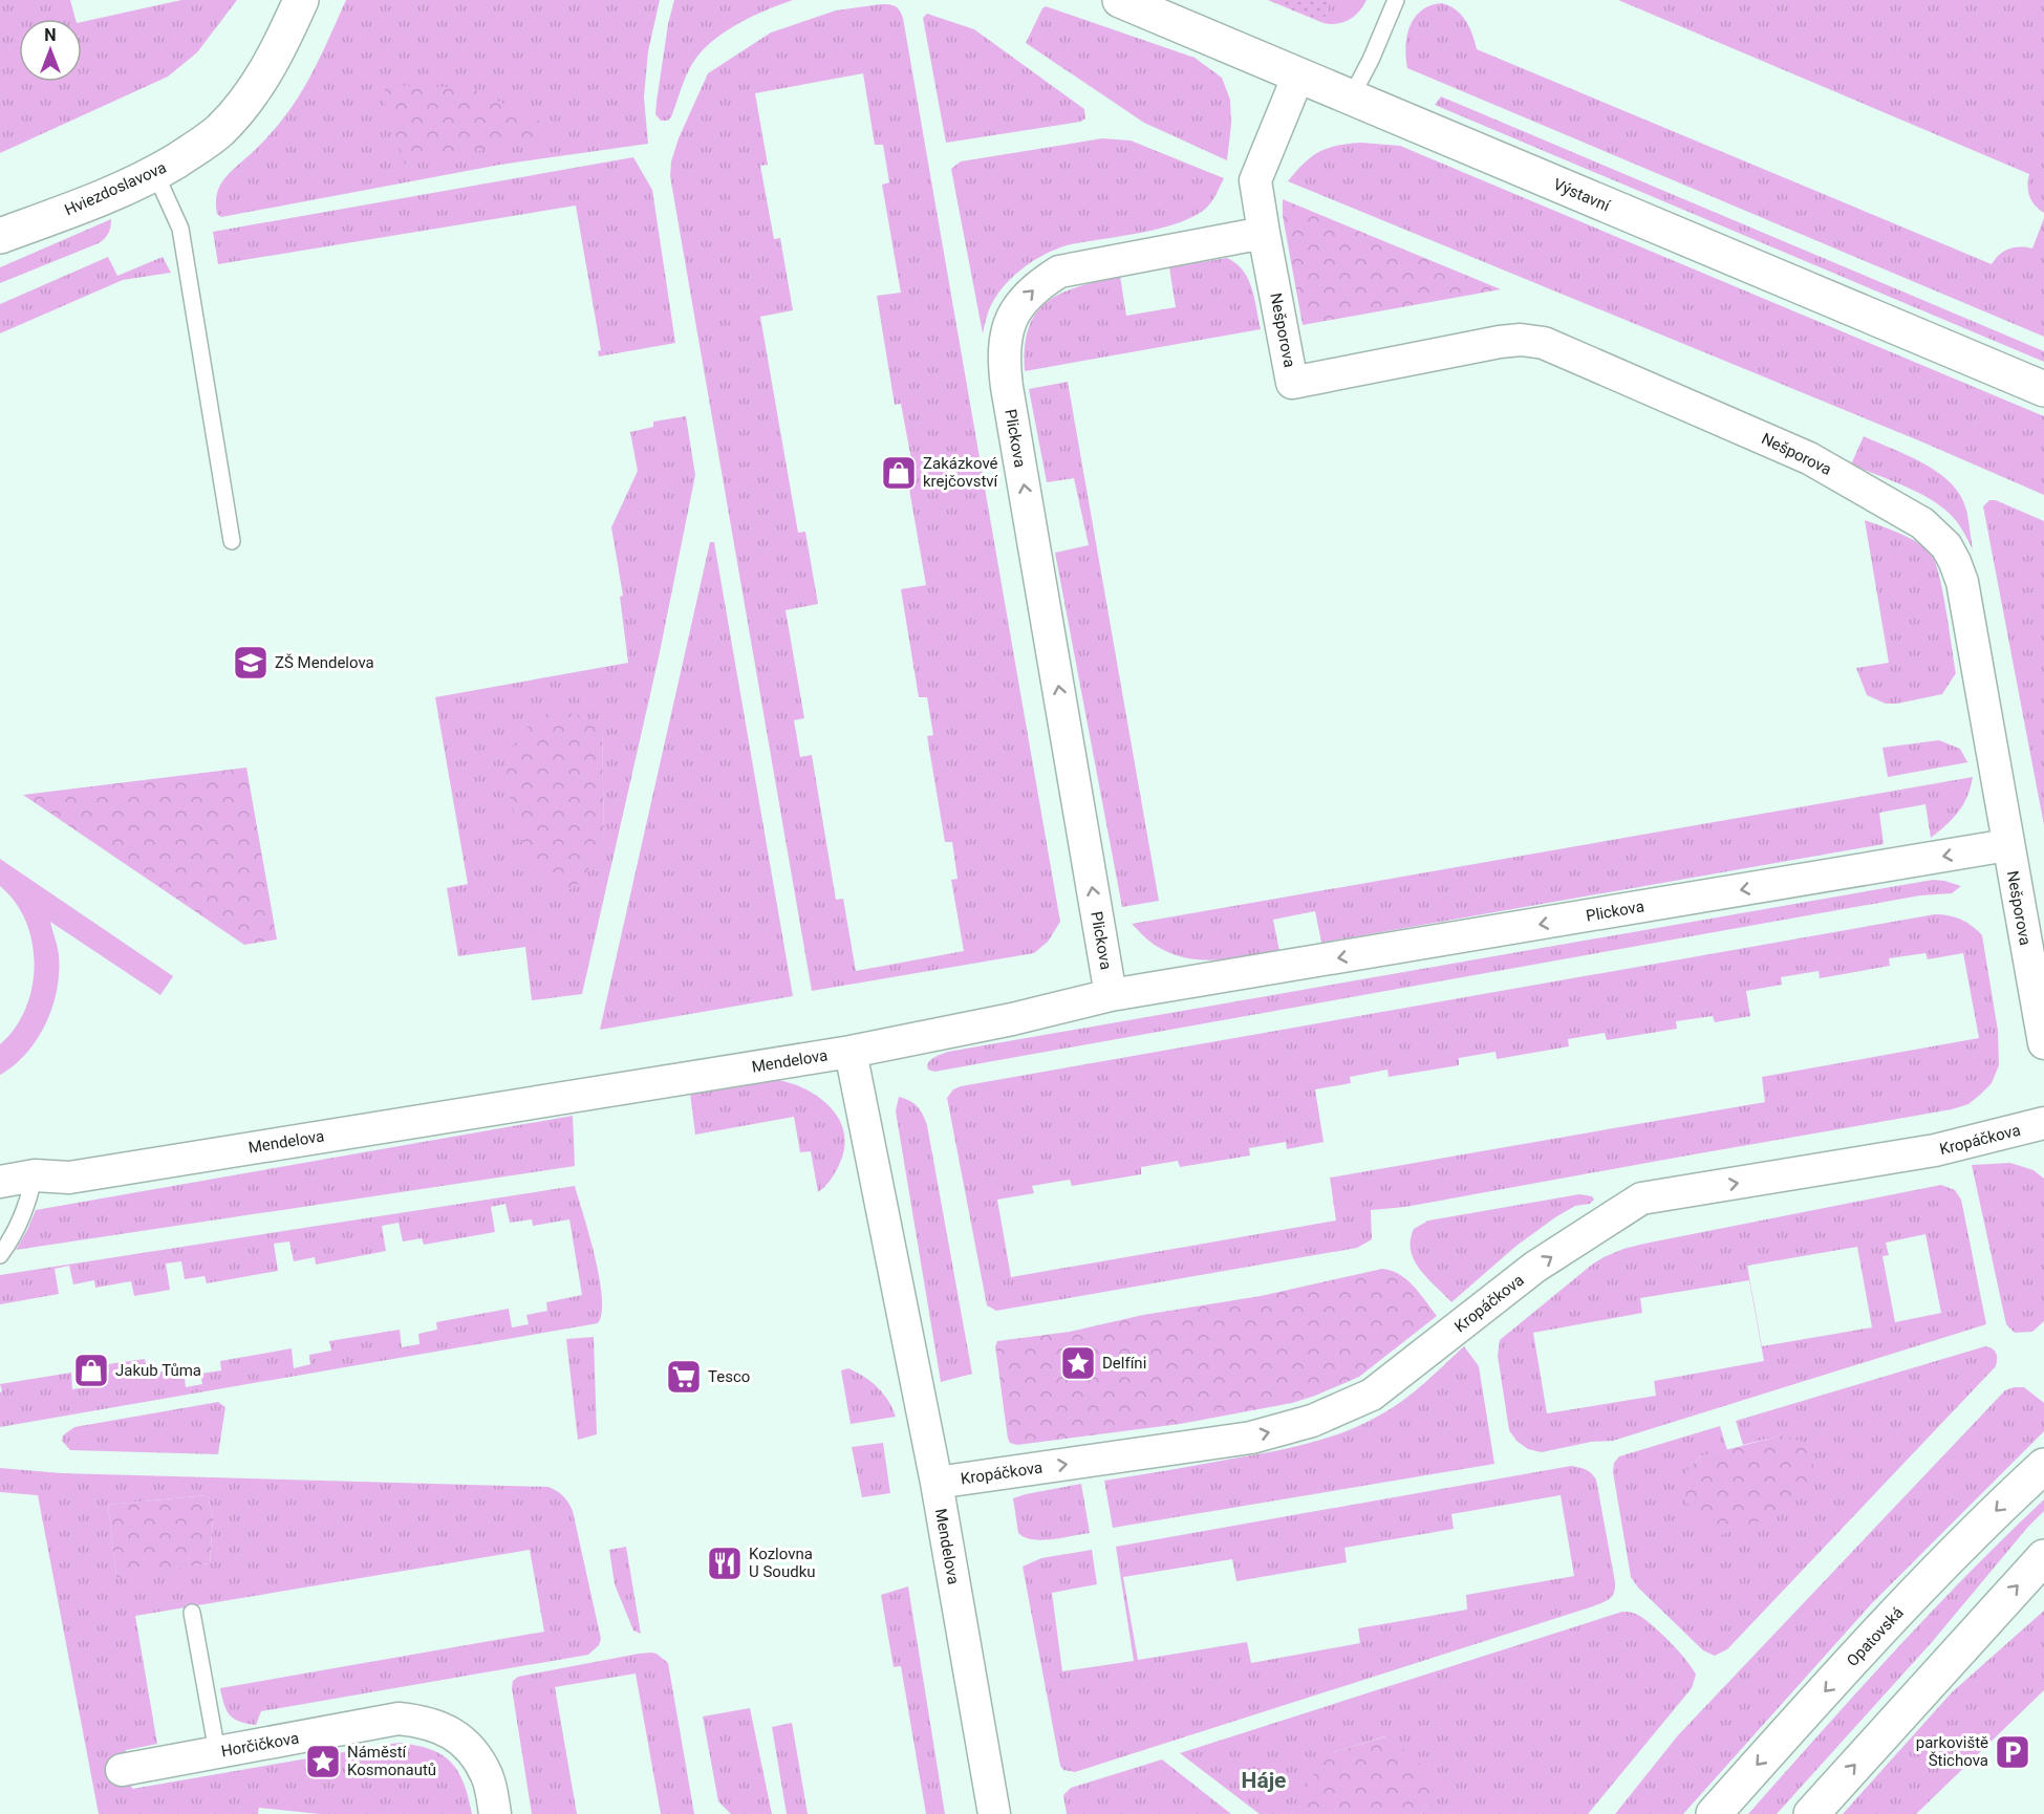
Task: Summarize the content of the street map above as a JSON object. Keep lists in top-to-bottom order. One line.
{"streets":{"main road":["Hviezdoslavova","Výstavní","Opatovská"],"street":["Nešporova","Plickova","Mendelova","Kropáčkova","Horčičkova"]},"crossings":[["Nešporova","Plickova"],["Plickova","Mendelova"],["Mendelova","Kropáčkova"]],"one_way":["Kropáčkova"],"districts":["Háje"],"places":{"shop":["Zakázkové krejčovství","Jakub Tůma"],"school or university":["ZŠ Mendelova"],"place":["Delfíni","Náměstí Kosmonautů"],"supermarket":["Tesco"],"restaurant":["Kozlovna U Soudku"],"parking":["parkoviště Štichova"]},"north":"top"}
